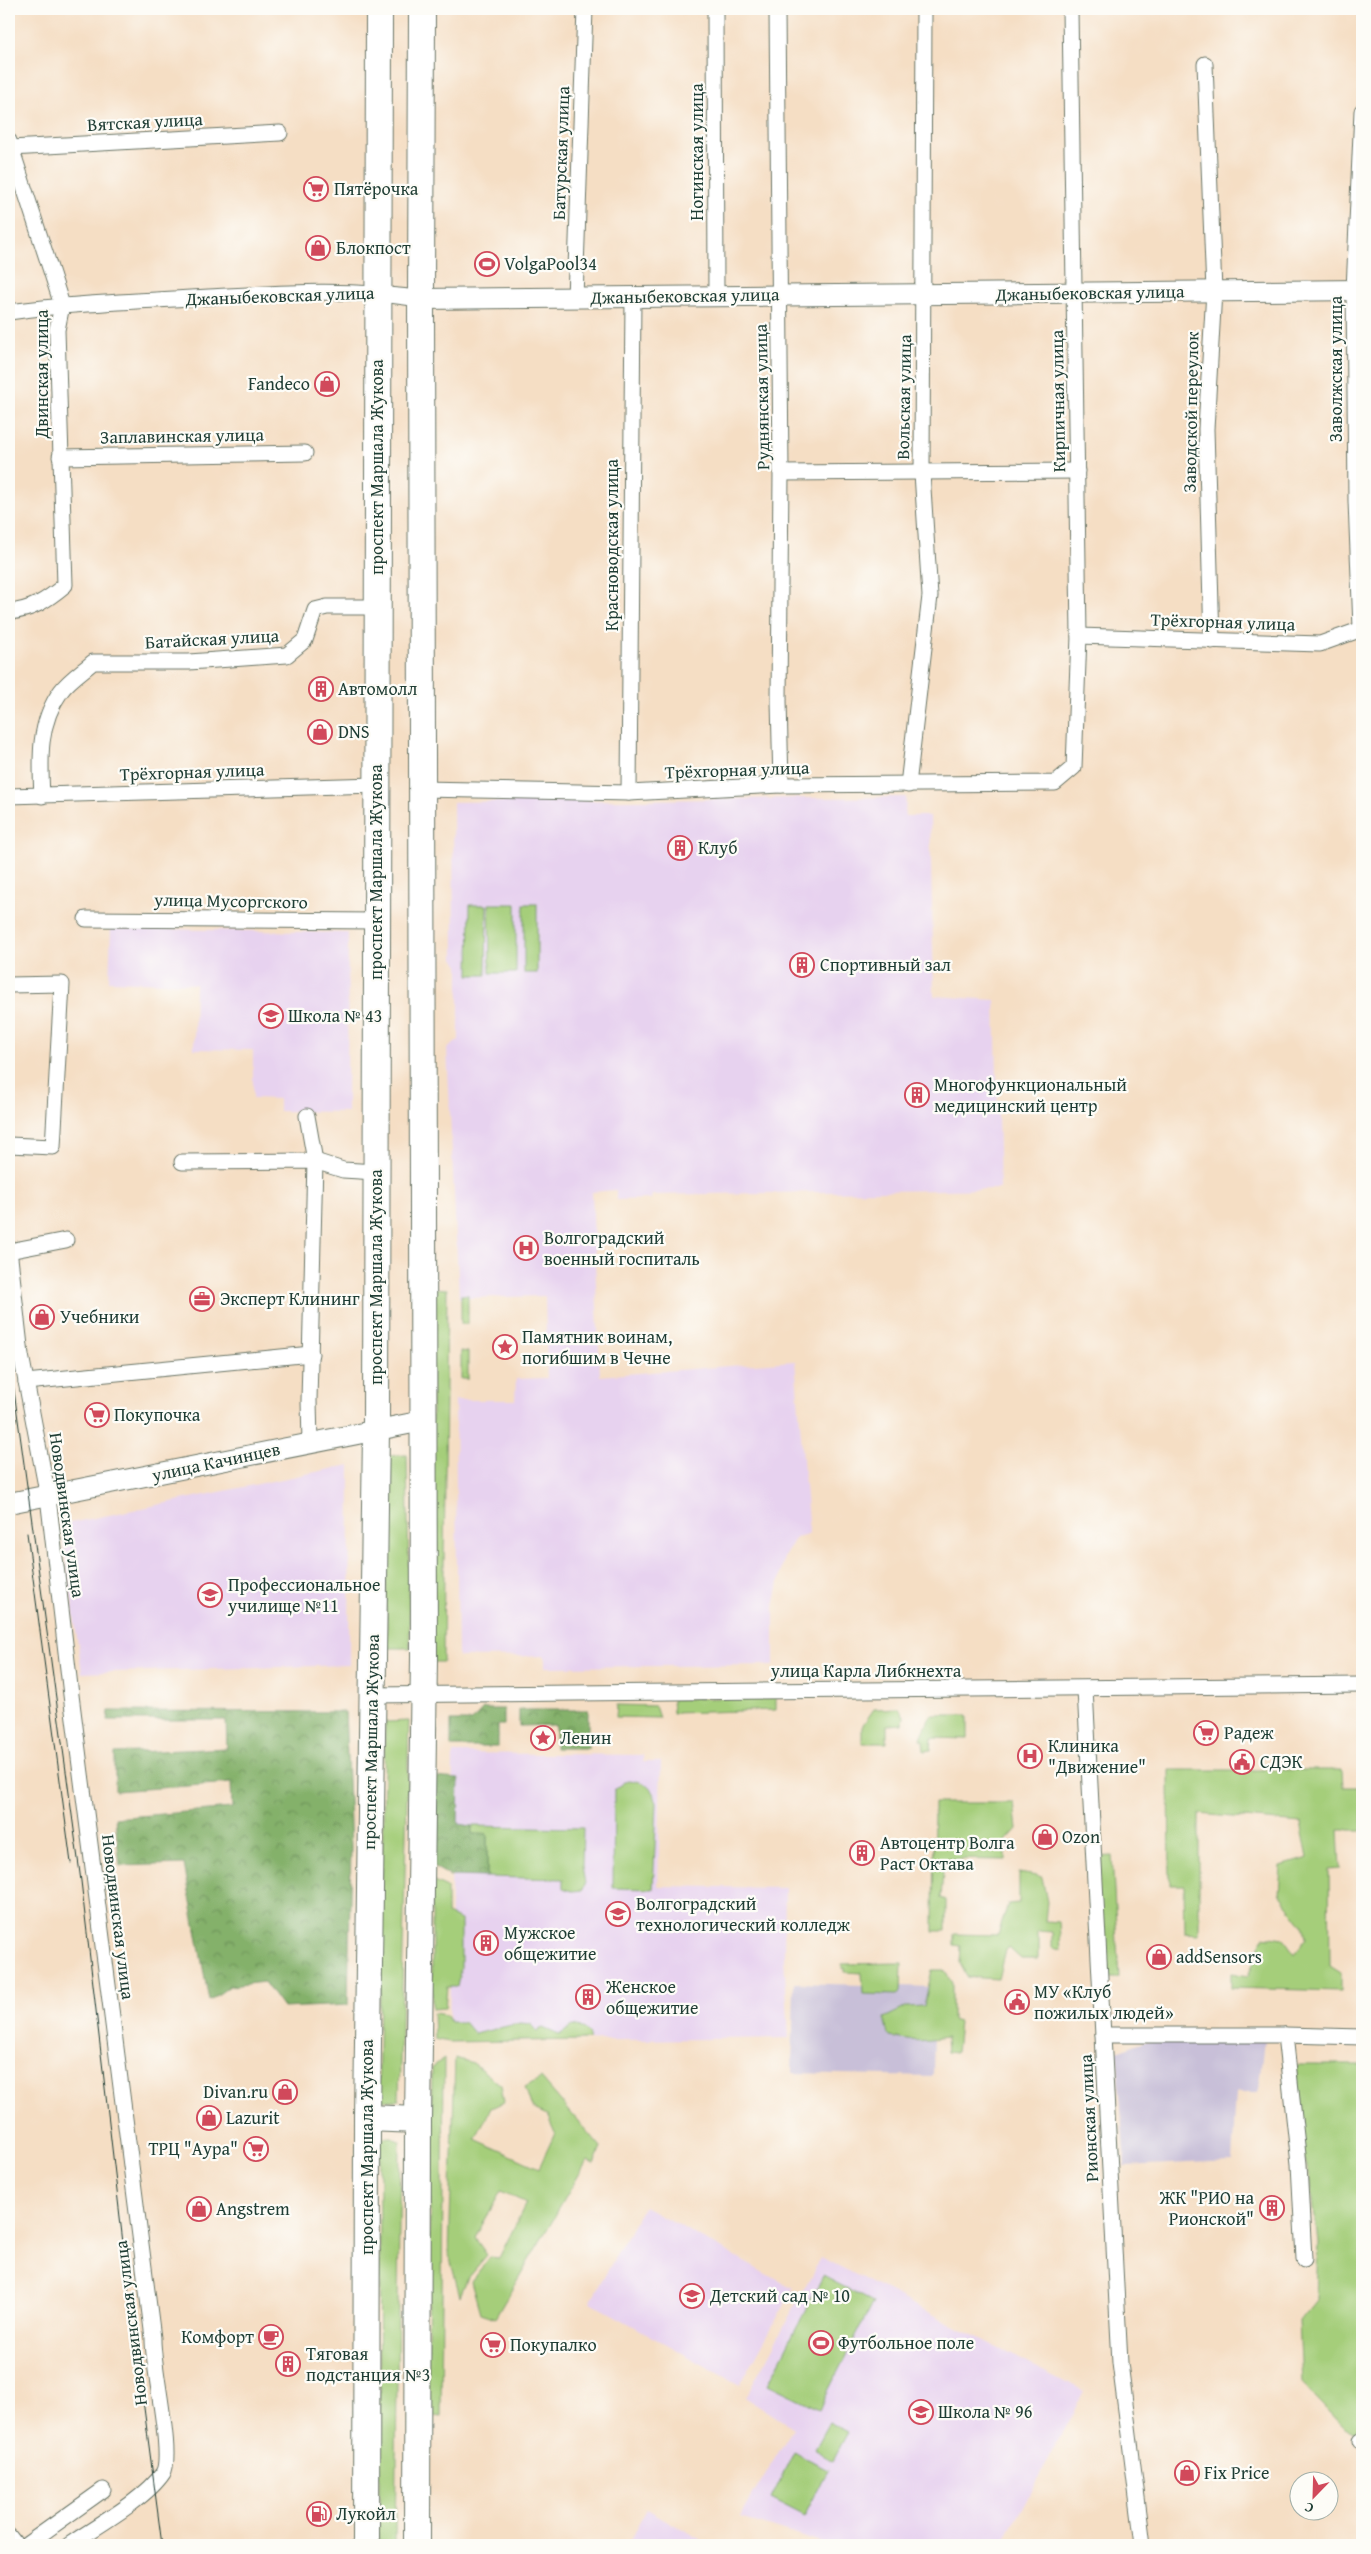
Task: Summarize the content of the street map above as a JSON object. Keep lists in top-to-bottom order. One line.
{"streets":{"highway":["проспект Маршала Жукова"],"main road":["Джаныбековская улица","улица Качинцев"],"street":["Вятская улица","Ногинская улица","Батурская улица","Заволжская улица","Двинская улица","Руднянская улица","Вольская улица","Кирпичная улица","Заводской переулок","Заплавинская улица","Красноводская улица","Трёхгорная улица","Батайская улица","улица Мусоргского","Новодвинская улица","улица Карла Либкнехта","Рионская улица"]},"crossings":[["Вятская улица","Двинская улица"],["Ногинская улица","Джаныбековская улица"],["Батурская улица","Джаныбековская улица"],["Джаныбековская улица","Заволжская улица"],["Джаныбековская улица","Двинская улица"],["Джаныбековская улица","Руднянская улица"],["Джаныбековская улица","Вольская улица"],["Джаныбековская улица","Кирпичная улица"],["Джаныбековская улица","Заводской переулок"],["Джаныбековская улица","проспект Маршала Жукова"],["Джаныбековская улица","Красноводская улица"],["Заволжская улица","Трёхгорная улица"],["Двинская улица","Заплавинская улица"],["Руднянская улица","Трёхгорная улица"],["Вольская улица","Трёхгорная улица"],["Кирпичная улица","Трёхгорная улица"],["Заводской переулок","Трёхгорная улица"],["проспект Маршала Жукова","Трёхгорная улица"],["проспект Маршала Жукова","Батайская улица"],["проспект Маршала Жукова","улица Мусоргского"],["проспект Маршала Жукова","улица Качинцев"],["проспект Маршала Жукова","улица Карла Либкнехта"],["Красноводская улица","Трёхгорная улица"],["Трёхгорная улица","Батайская улица"],["улица Качинцев","Новодвинская улица"],["улица Карла Либкнехта","Рионская улица"]],"places":{"supermarket":["Пятёрочка","Покупочка","Радеж","ТРЦ \"Аура\"","Покупалко"],"shop":["Блокпост","Fandeco","DNS","Учебники","Ozon","addSensors","Divan.ru","Lazurit","Angstrem","Fix Price"],"sports":["VolgaPool34","Футбольное поле"],"building":["Автомолл","Клуб","Спортивный зал","Многофункциональный медицинский центр","Автоцентр Волга Раст Октава","Мужское общежитие","Женское общежитие","ЖК \"РИО на Рионской\"","Тяговая подстанция №3"],"school or university":["Школа № 43","Профессиональное училище №11","Волгоградский технологический колледж","Детский сад № 10","Школа № 96"],"hospital":["Волгоградский военный госпиталь","Клиника \"Движение\""],"office":["Эксперт Клининг"],"place":["Памятник воинам, погибшим в Чечне","Ленин"],"public building":["СДЭК","МУ «Клуб пожилых людей»"],"cafe":["Комфорт"],"fuel station":["Лукойл"]},"north":"bottom left"}
